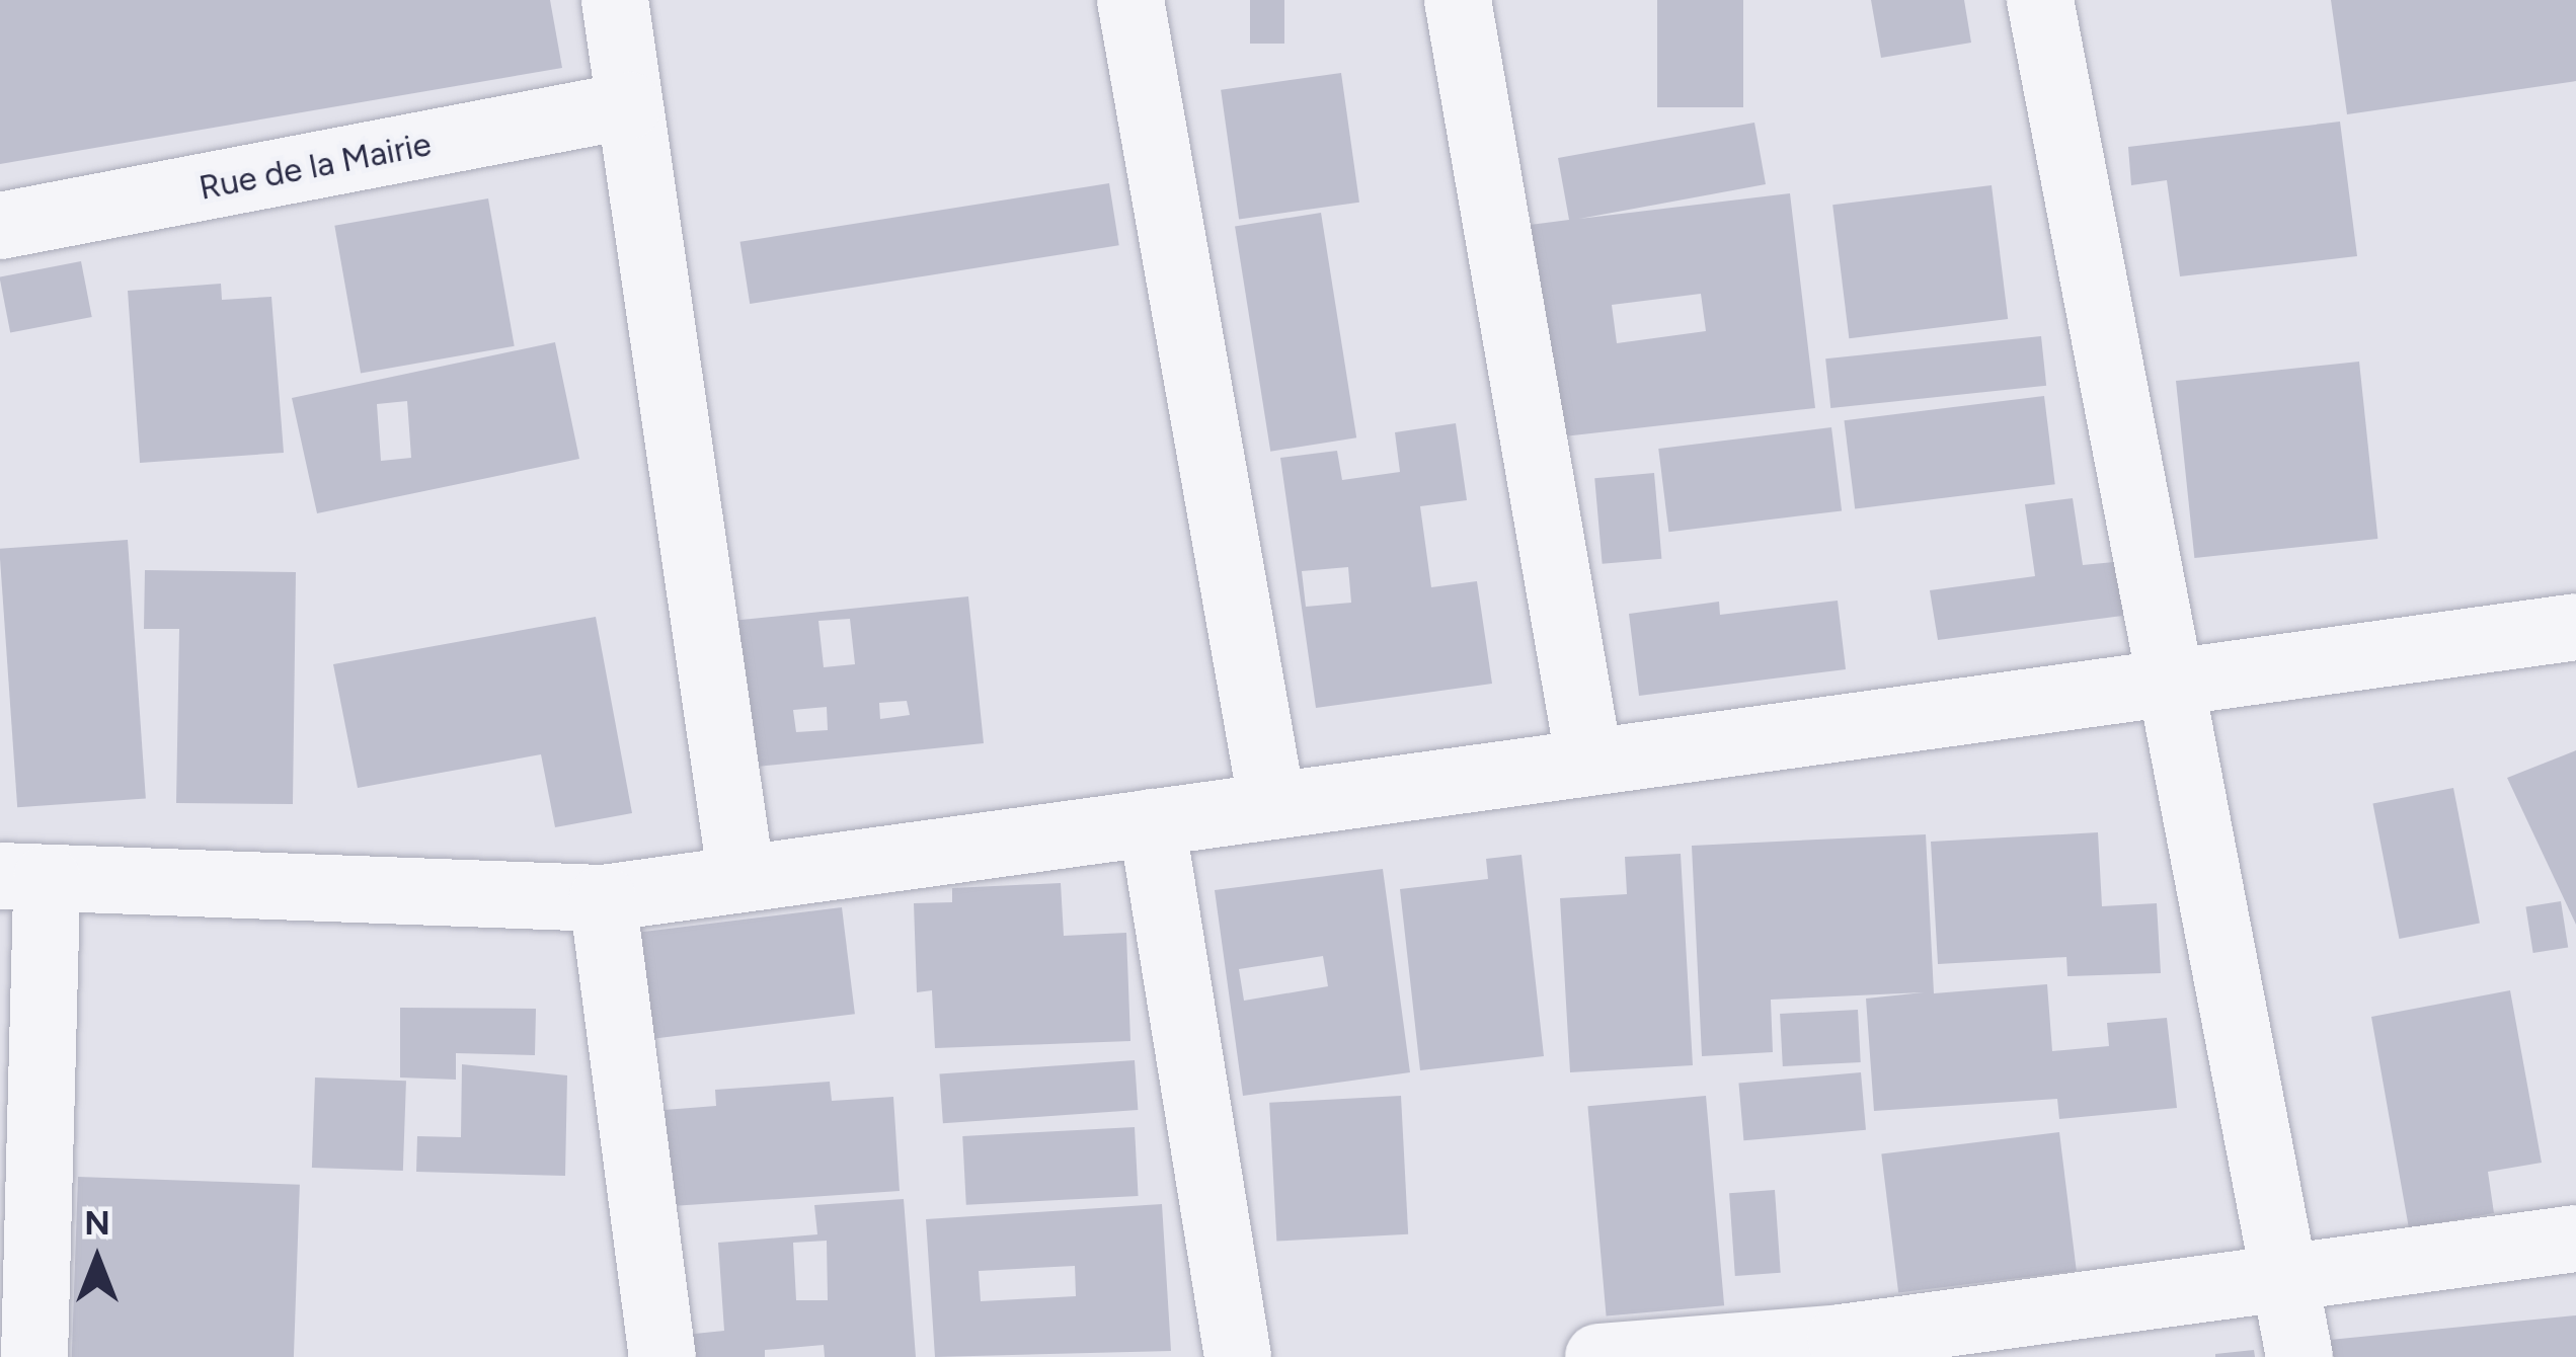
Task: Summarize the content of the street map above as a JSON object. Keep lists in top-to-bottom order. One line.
{"streets":{"street":["Rue de la Mairie"]},"north":"top"}
